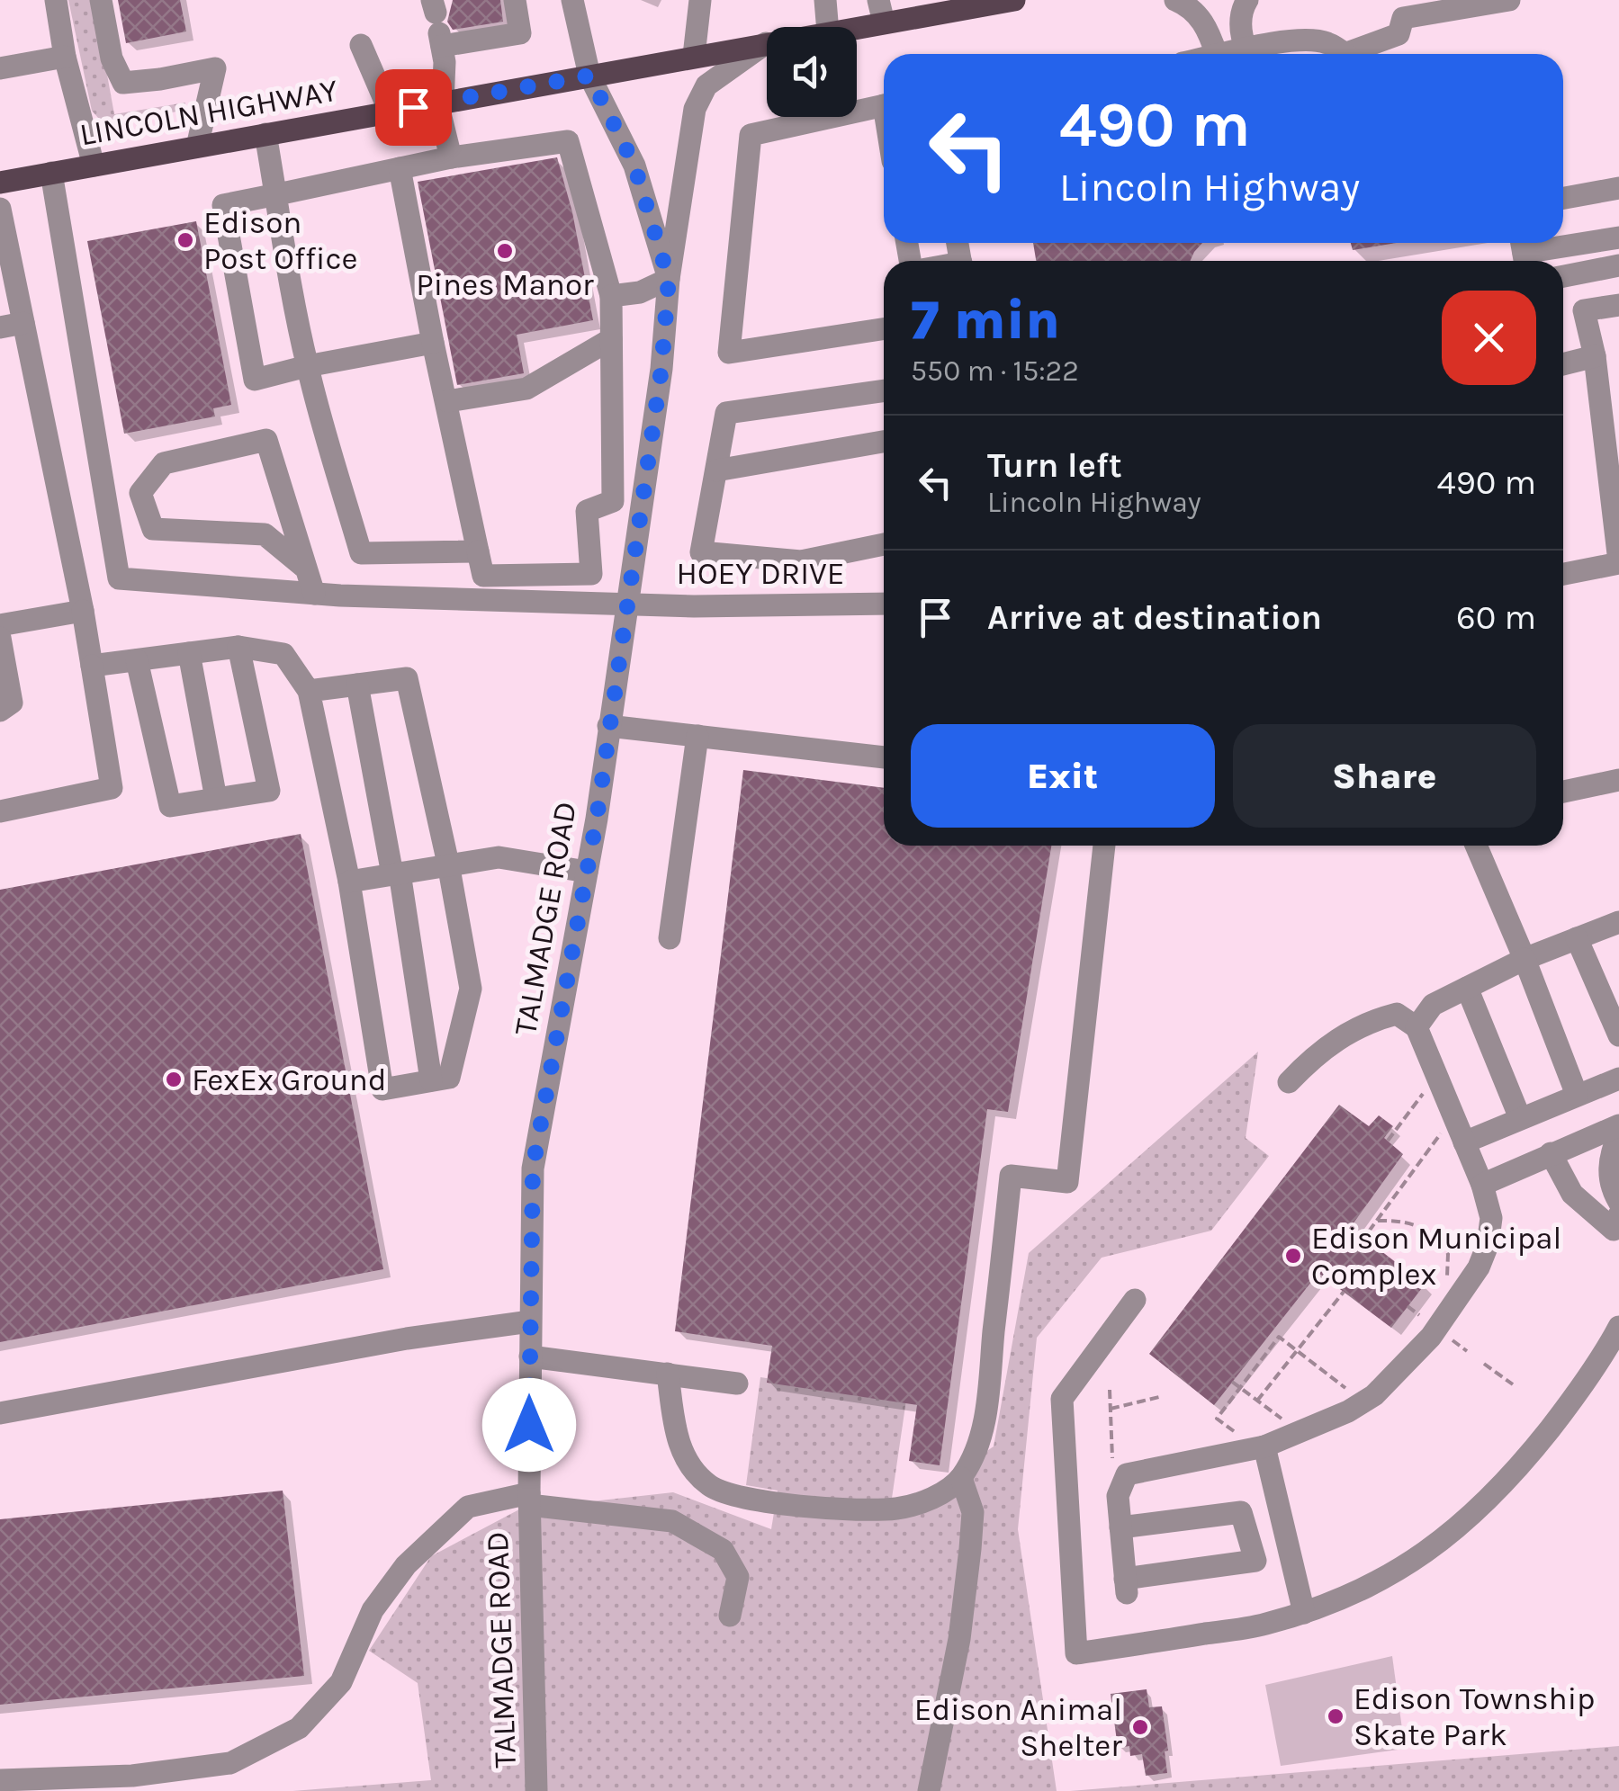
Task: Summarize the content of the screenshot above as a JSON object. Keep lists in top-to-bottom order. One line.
{"streets":{"main road":["LINCOLN HIGHWAY"],"street":["HOEY DRIVE","TALMADGE ROAD"]},"crossings":[["LINCOLN HIGHWAY","HOEY DRIVE"],["LINCOLN HIGHWAY","TALMADGE ROAD"],["HOEY DRIVE","TALMADGE ROAD"]],"places":["Edison Post Office","Pines Manor","FexEx Ground","Edison Municipal Complex","Edison Township Skate Park","Edison Animal Shelter"],"page":{"turn":["490 m","Lincoln Highway"],"heading":["7 min","550 m · 15:22"],"list":[{"name":"Turn left","note":"Lincoln Highway","value":"490 m"},{"name":"Arrive at destination","value":"60 m"}],"buttons":["Exit","Share"]}}
